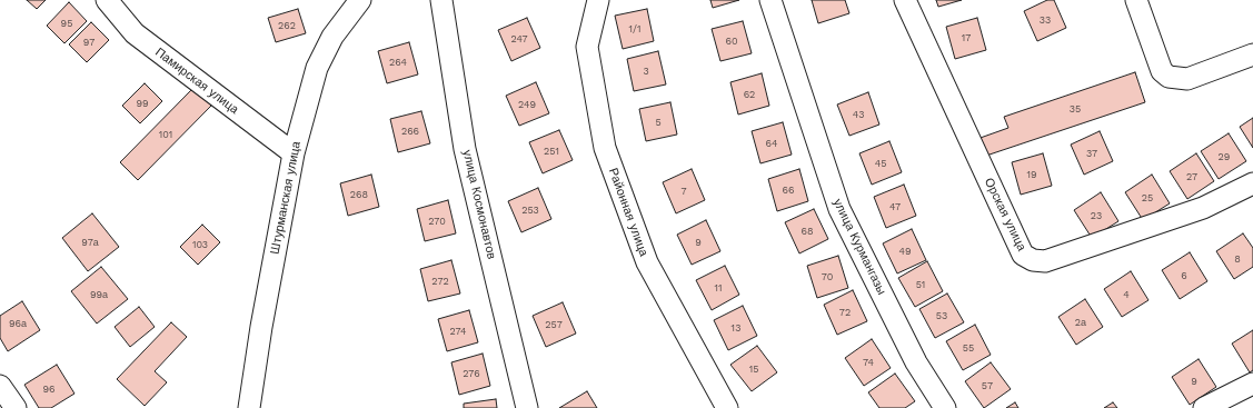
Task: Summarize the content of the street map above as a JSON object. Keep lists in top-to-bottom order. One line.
{"streets":{"street":["Памирская улица","Штурманская улица","улица Космонавтов","Районная улица","Орская улица","улица Курмангазы"]},"crossings":[["Памирская улица","Штурманская улица"]],"house_numbers":["33","95","262","1/1","17","247","60","97","264","3","62","99","249","35","43","5","266","101","64","251","37","29","45","19","27","66","7","268","25","47","253","23","270","68","97а","9","103","49","8","6","70","272","51","11","99а","4","72","53","2а","96а","257","13","274","55","74","15","276","9","57","96"]}
